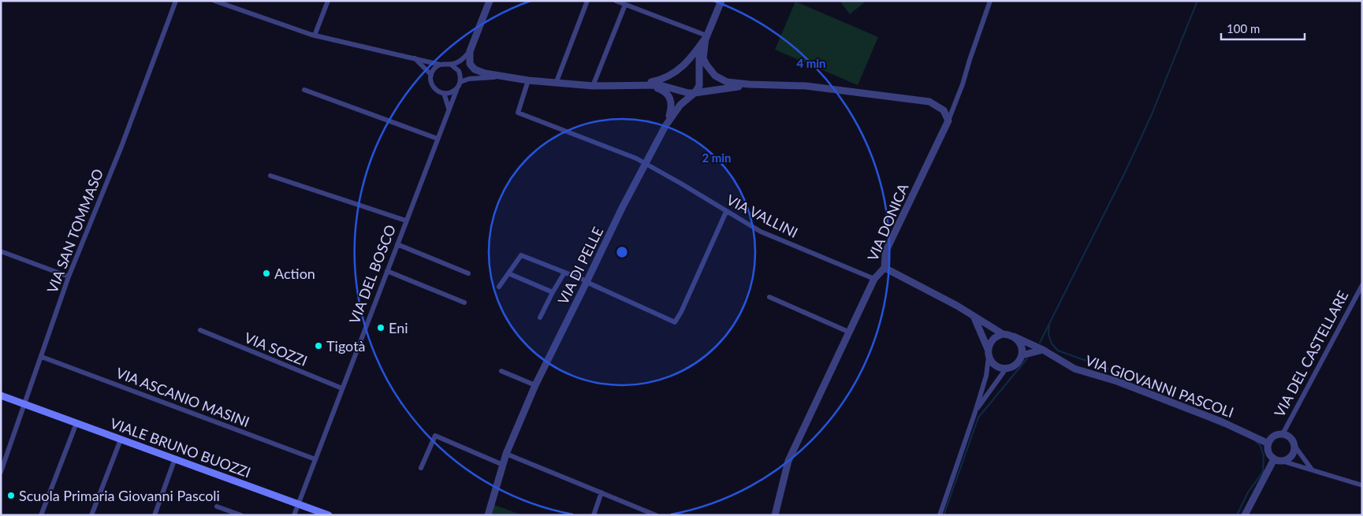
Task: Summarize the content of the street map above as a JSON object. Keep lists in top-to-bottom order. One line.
{"streets":{"main road":["VIALE BRUNO BUOZZI"],"street":["VIA VALLINI","VIA DONICA","VIA SAN TOMMASO","VIA DI PELLE","VIA DEL BOSCO","VIA SOZZI","VIA DEL CASTELLARE","VIA GIOVANNI PASCOLI","VIA ASCANIO MASINI"]},"crossings":[["VIA VALLINI","VIA DONICA"],["VIA VALLINI","VIA DI PELLE"],["VIA DONICA","VIA GIOVANNI PASCOLI"],["VIA SAN TOMMASO","VIA ASCANIO MASINI"],["VIA SAN TOMMASO","VIALE BRUNO BUOZZI"],["VIA DEL BOSCO","VIA SOZZI"],["VIA DEL BOSCO","VIA ASCANIO MASINI"],["VIA DEL BOSCO","VIALE BRUNO BUOZZI"],["VIA DEL CASTELLARE","VIA GIOVANNI PASCOLI"]],"places":["Action","Eni","Tigotà","Scuola Primaria Giovanni Pascoli"],"scale_bar":"100 m","rings":["4 min","2 min"]}
